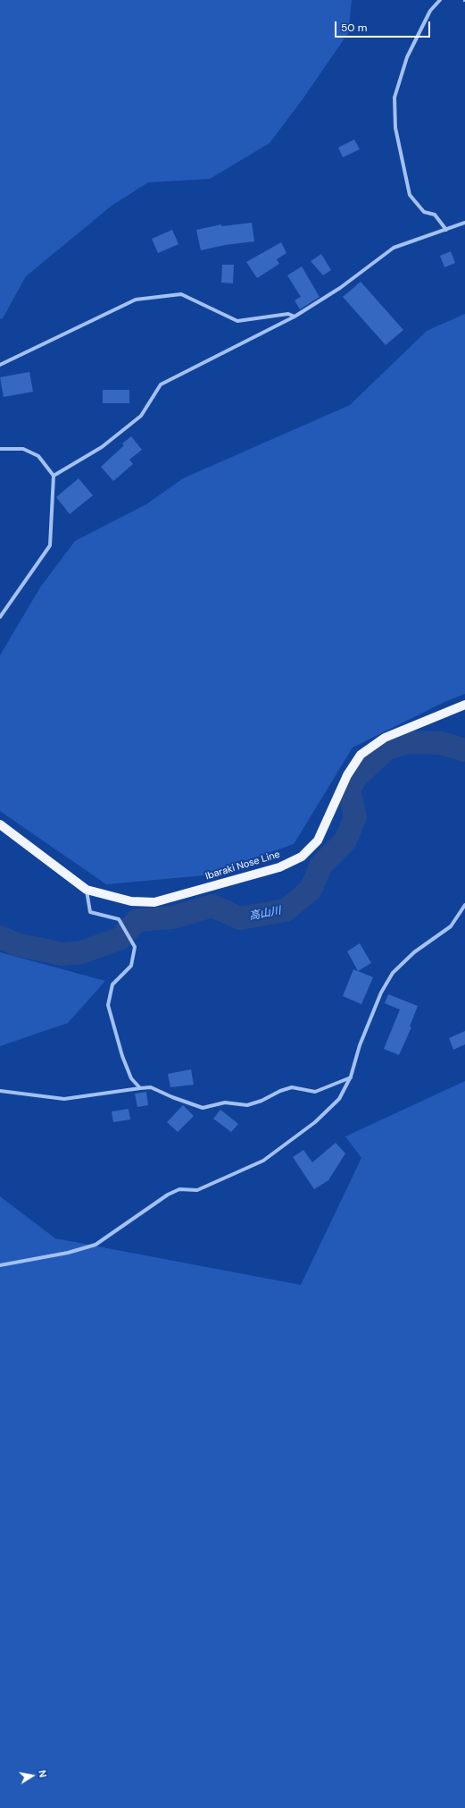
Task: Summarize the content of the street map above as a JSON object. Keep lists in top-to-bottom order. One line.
{"streets":{"main road":["Ibaraki Nose Line"]},"water":["高山川"],"scale_bar":"50 m","north":"right"}
